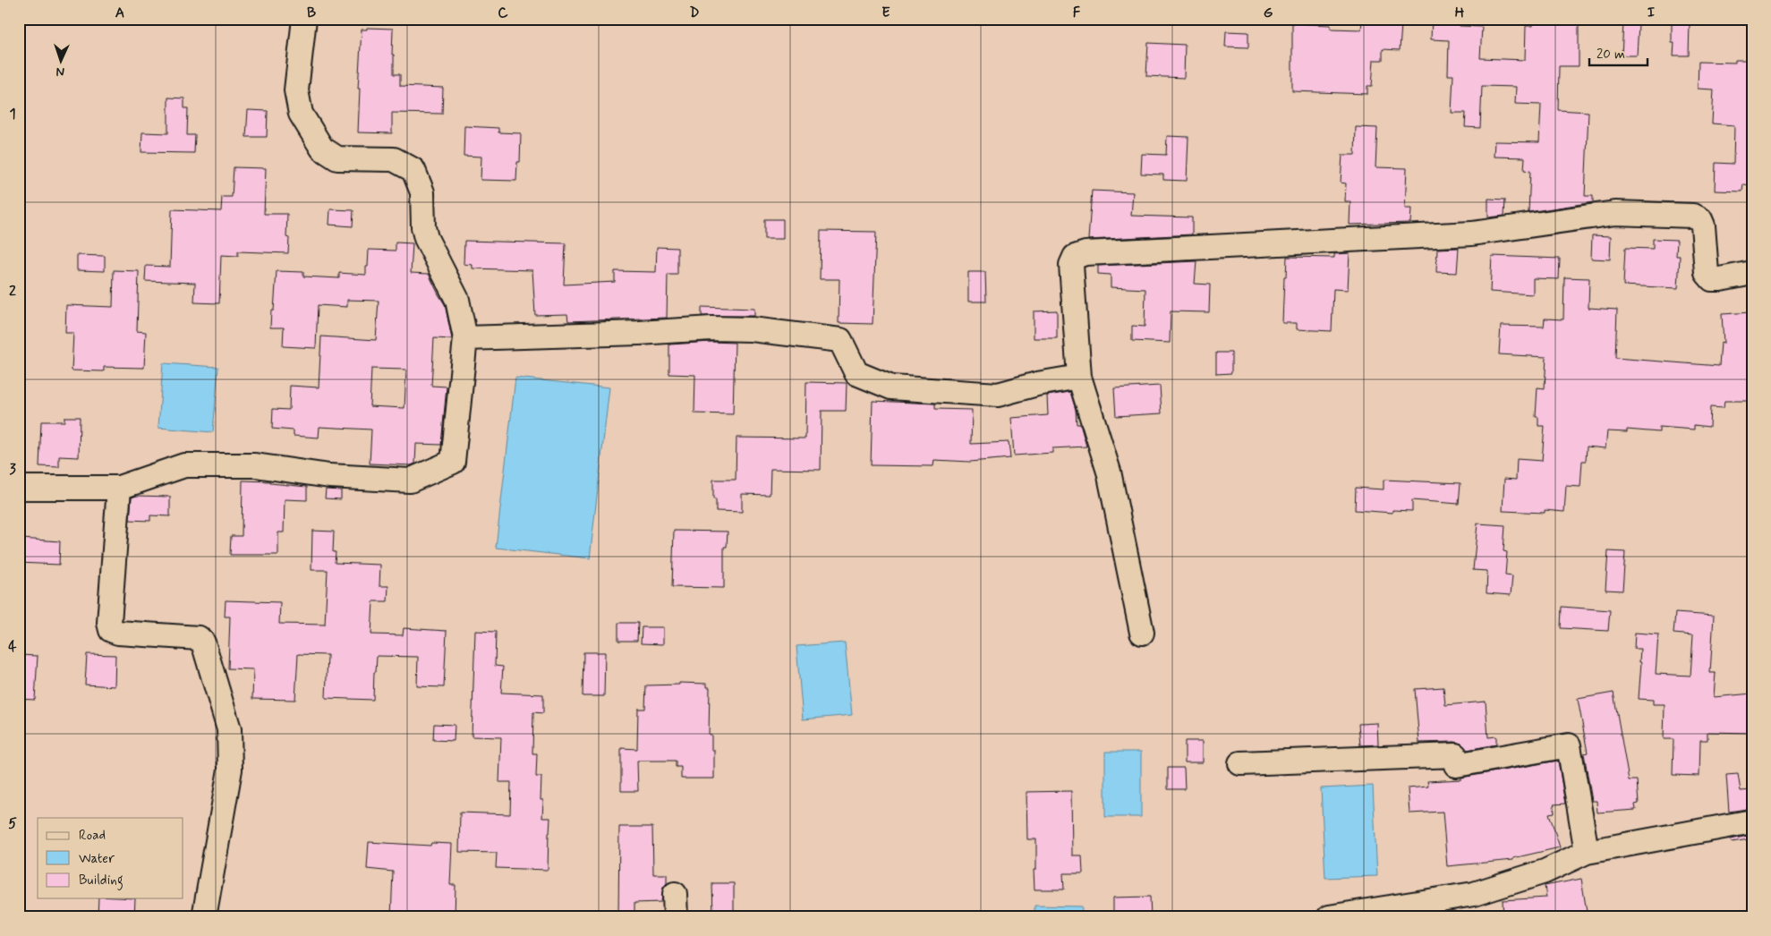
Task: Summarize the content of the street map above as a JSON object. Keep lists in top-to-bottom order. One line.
{"legend":["Road","Water","Building"],"scale_bar":"20 m","north":"bottom","grid":{"columns":["A","B","C","D","E","F","G","H","I"],"rows":["1","2","3","4","5"]}}
